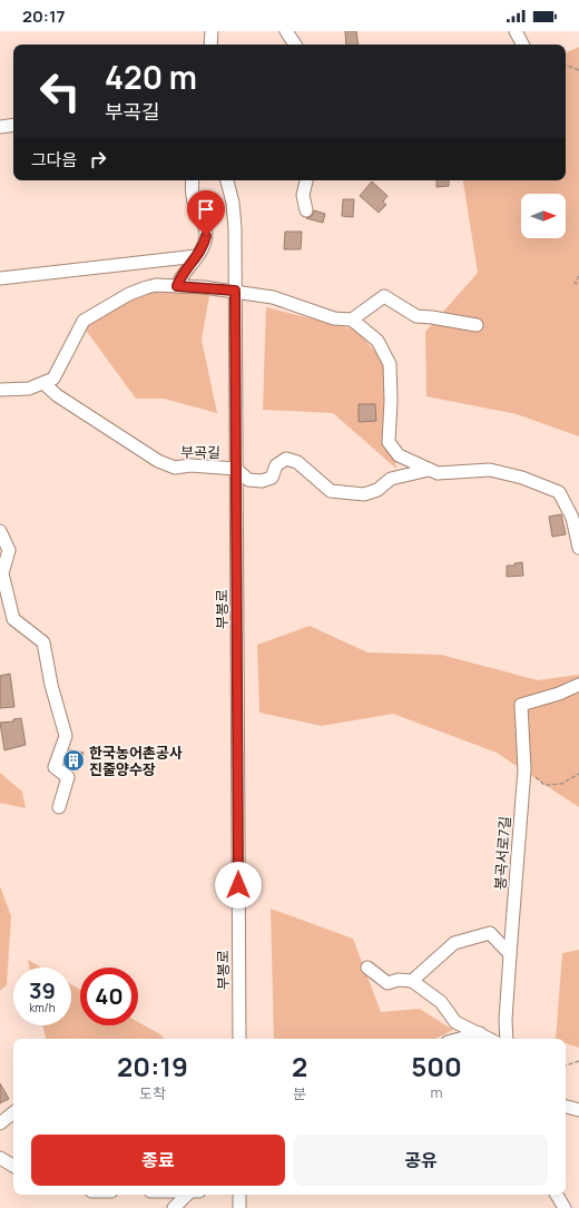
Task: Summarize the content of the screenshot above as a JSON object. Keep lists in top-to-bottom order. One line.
{"streets":{"street":["부곡길","부봉로","봉곡서로7길"]},"crossings":[["부곡길","부봉로"]],"places":{"building":["한국농어촌공사 진줄양수장"]},"north":"right","page":{"status":"20:17","turn":["420 m","부곡길"],"then":"그다음","speed":"39 km/h","limit":"40","eta":["20:19","도착","2","분","500","m"],"buttons":["종료","공유"]}}
